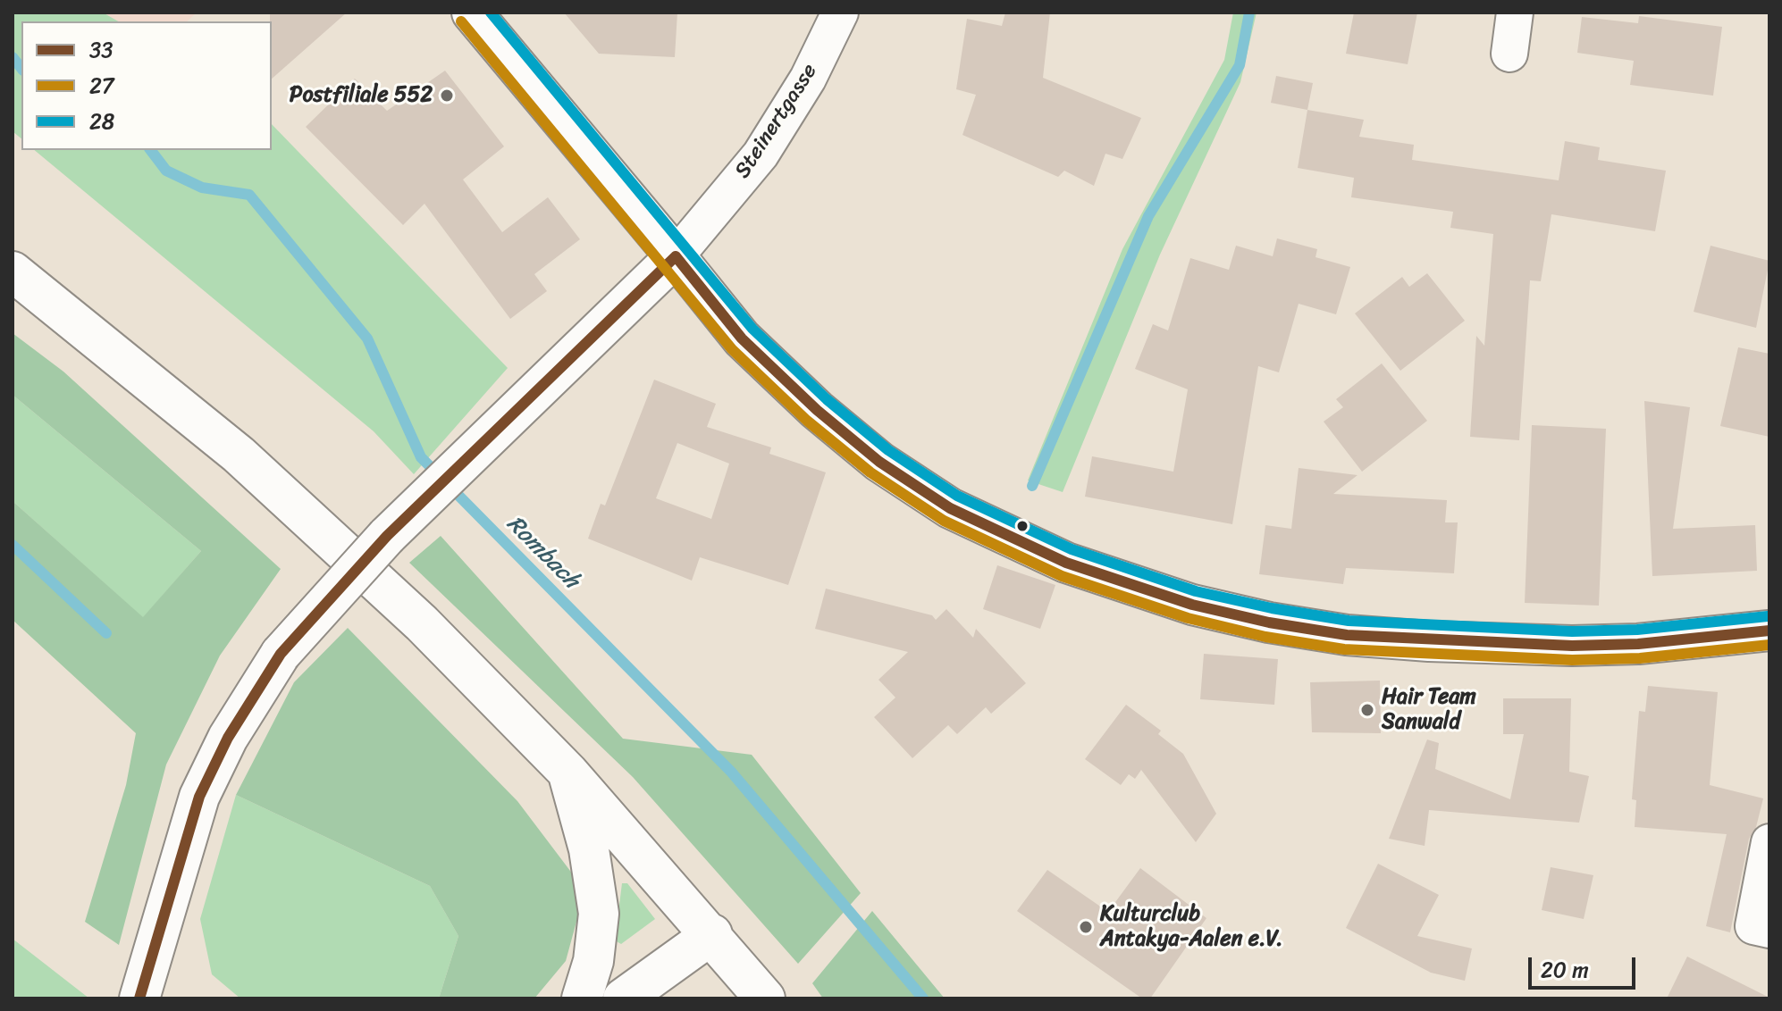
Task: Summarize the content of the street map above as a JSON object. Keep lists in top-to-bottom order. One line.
{"streets":{"street":["Steinertgasse"]},"water":["Rombach"],"places":["Postfiliale 552","Hair Team Sanwald","Kulturclub Antakya-Aalen e.V."],"lines":["transit line 28","transit line 27","transit line 33"],"legend":["33","27","28"],"scale_bar":"20 m"}
